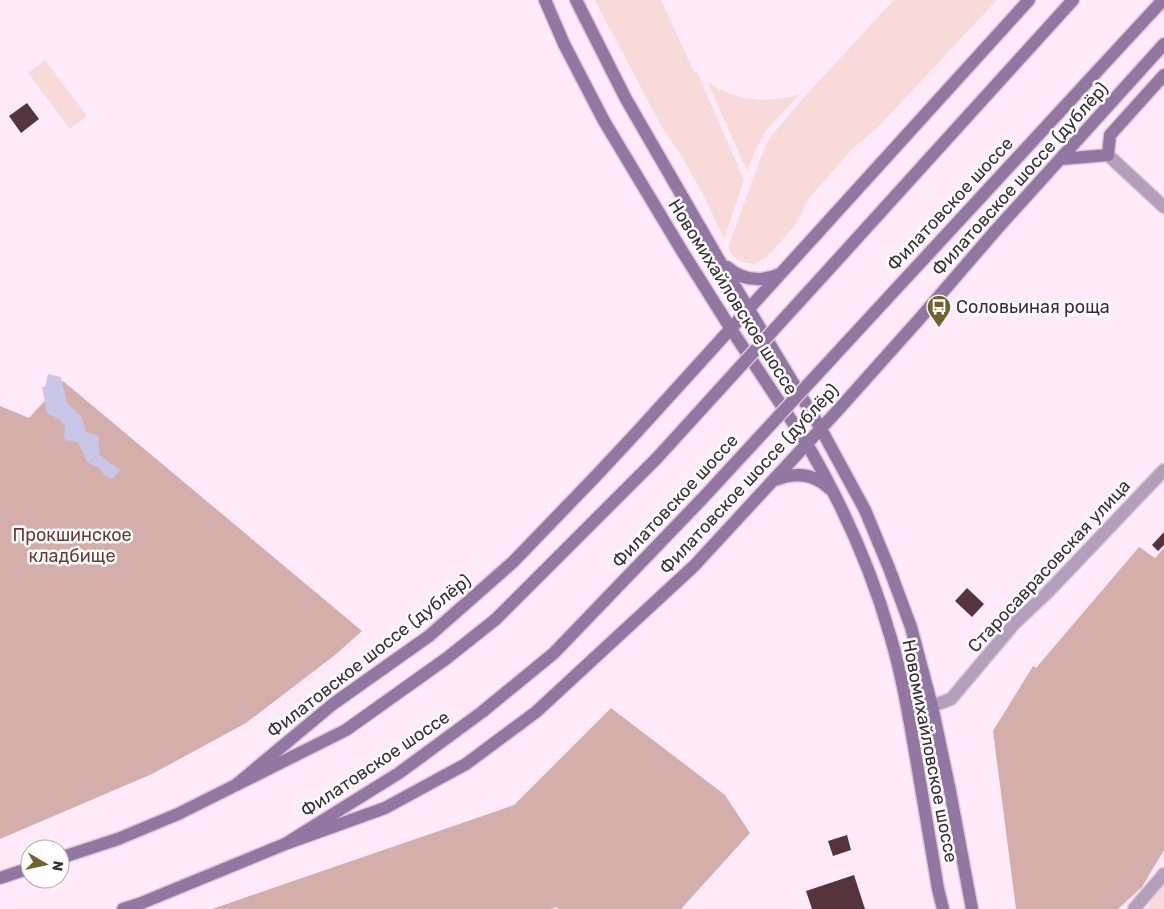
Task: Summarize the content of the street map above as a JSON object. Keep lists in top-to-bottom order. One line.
{"streets":{"main road":["Филатовское шоссе (дублёр)","Филатовское шоссе","Новомихайловское шоссе"],"street":["Старосаврасовская улица"]},"crossings":[["Филатовское шоссе (дублёр)","Филатовское шоссе"],["Филатовское шоссе (дублёр)","Новомихайловское шоссе"],["Новомихайловское шоссе","Старосаврасовская улица"]],"parks":["Прокшинское кладбище"],"places":{"bus stop":["Соловьиная роща"]},"north":"right"}
